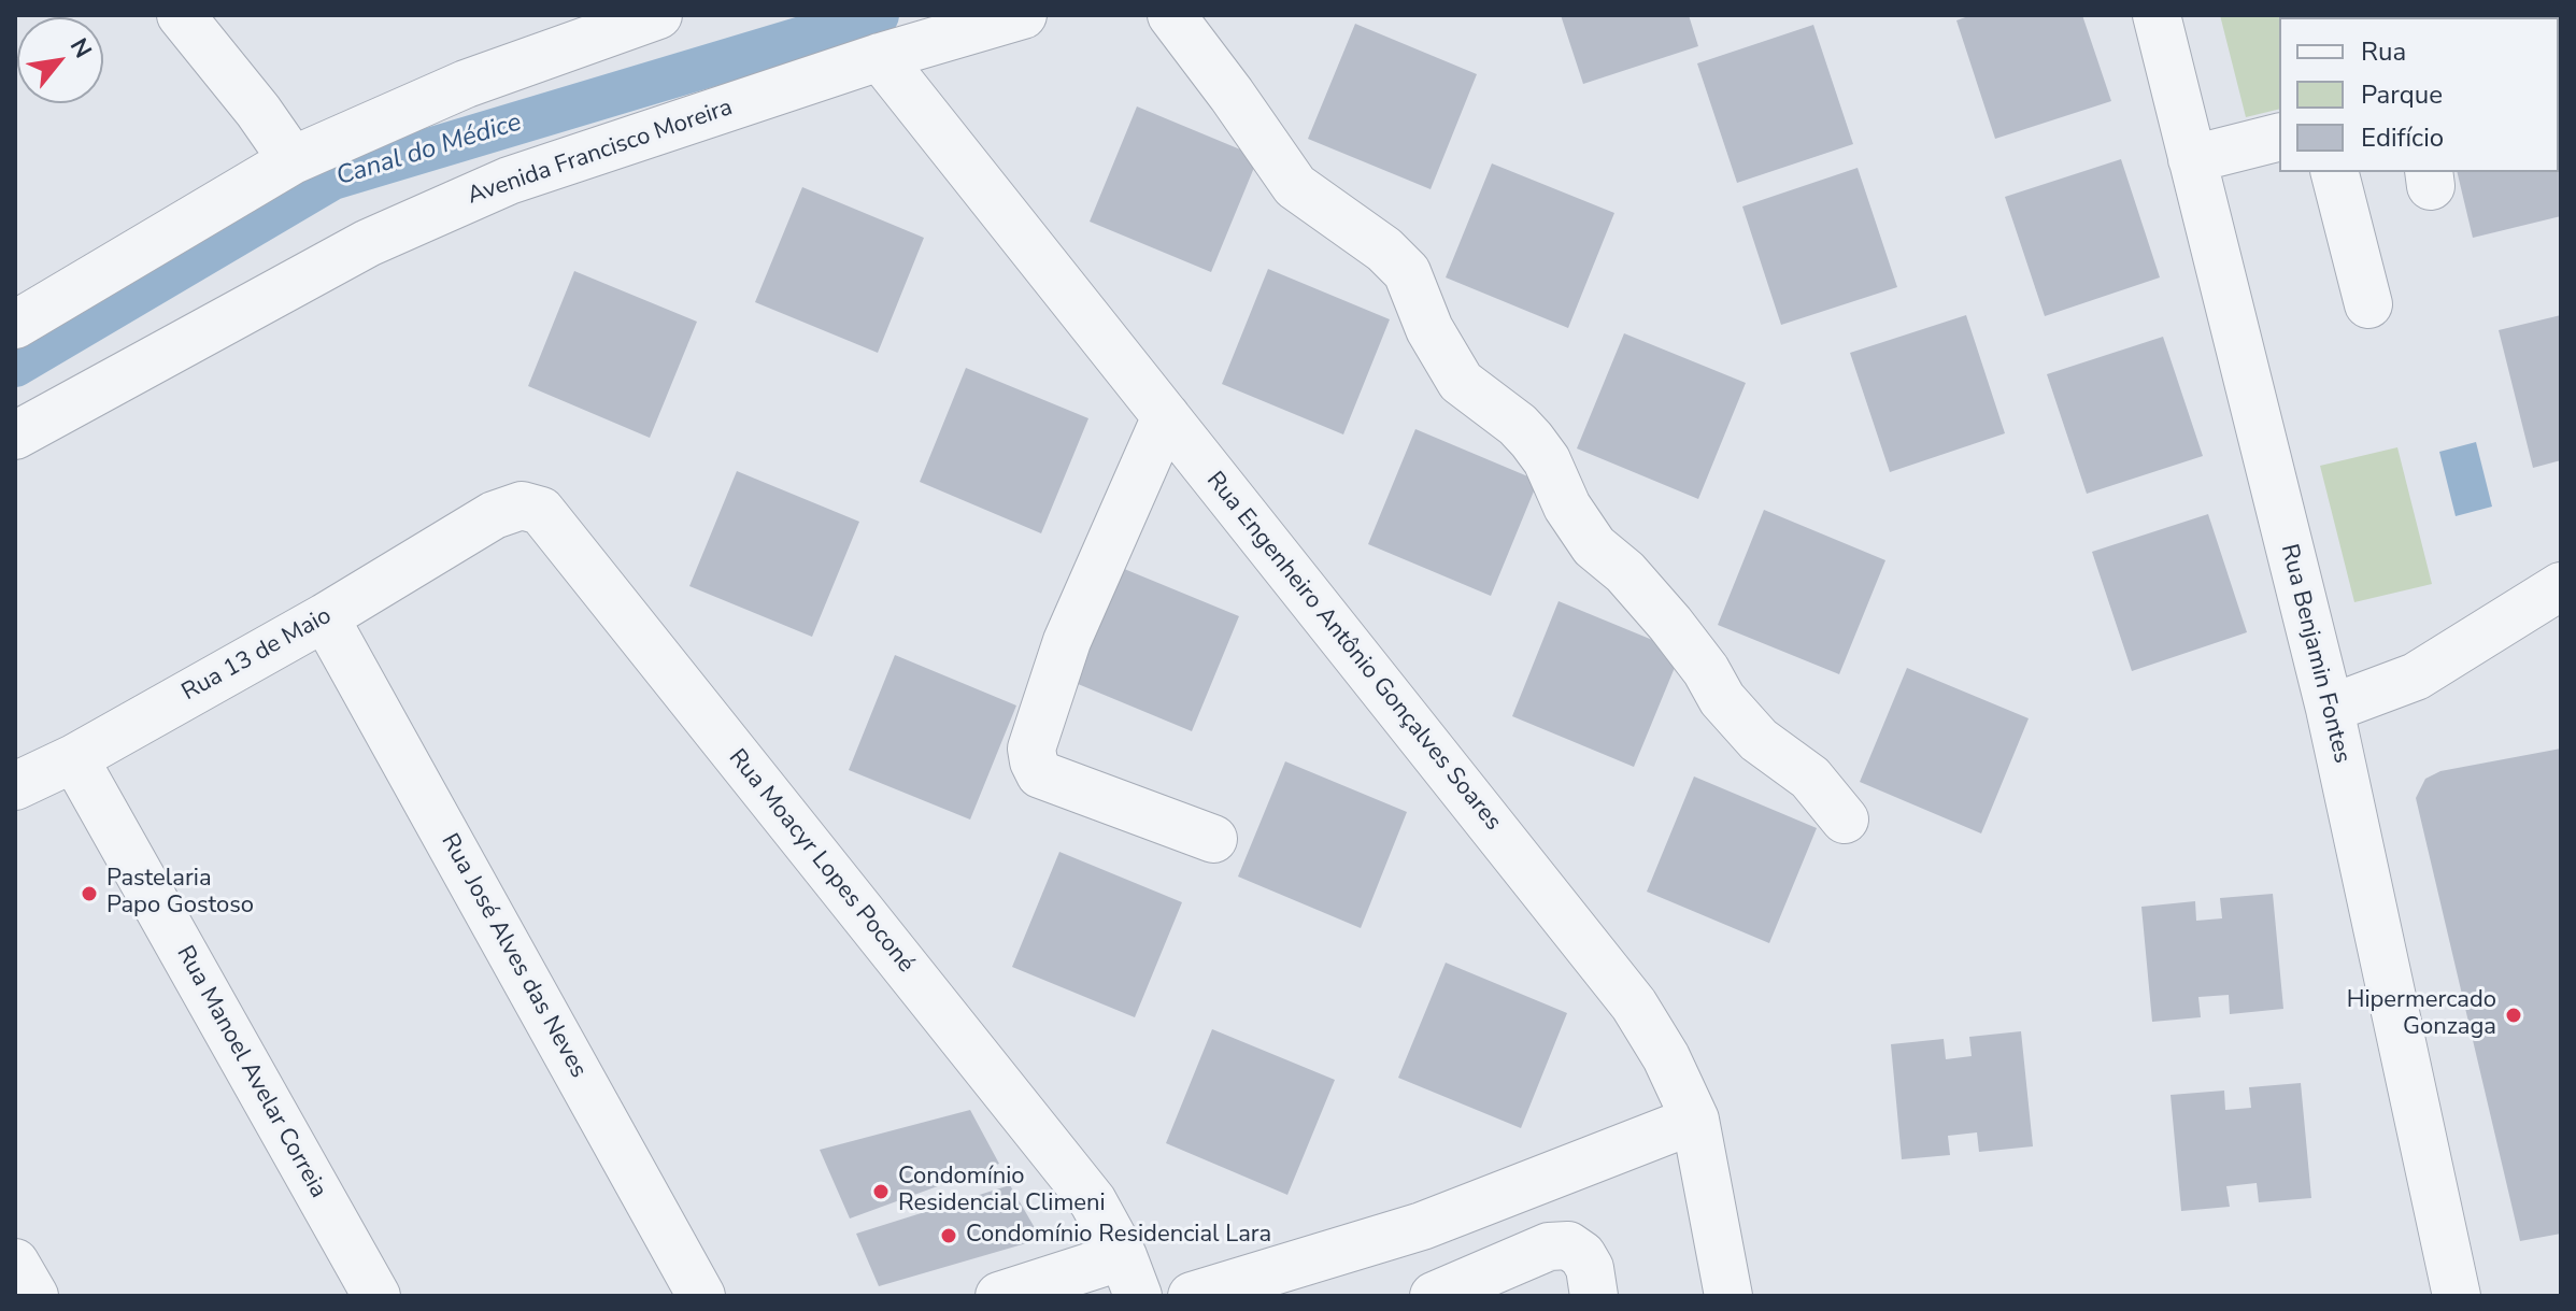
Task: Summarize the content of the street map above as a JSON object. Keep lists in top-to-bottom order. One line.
{"streets":{"street":["Avenida Francisco Moreira","Rua Engenheiro Antônio Gonçalves Soares","Rua Benjamin Fontes","Rua 13 de Maio","Rua Moacyr Lopes Poconé","Rua José Alves das Neves","Rua Manoel Avelar Correia"]},"crossings":[["Avenida Francisco Moreira","Rua Engenheiro Antônio Gonçalves Soares"],["Rua 13 de Maio","Rua Moacyr Lopes Poconé"],["Rua 13 de Maio","Rua José Alves das Neves"],["Rua 13 de Maio","Rua Manoel Avelar Correia"]],"water":["Canal do Médice"],"places":["Pastelaria Papo Gostoso","Hipermercado Gonzaga","Condomínio Residencial Climeni","Condomínio Residencial Lara"],"legend":["Rua","Parque","Edifício"],"north":"top right"}
